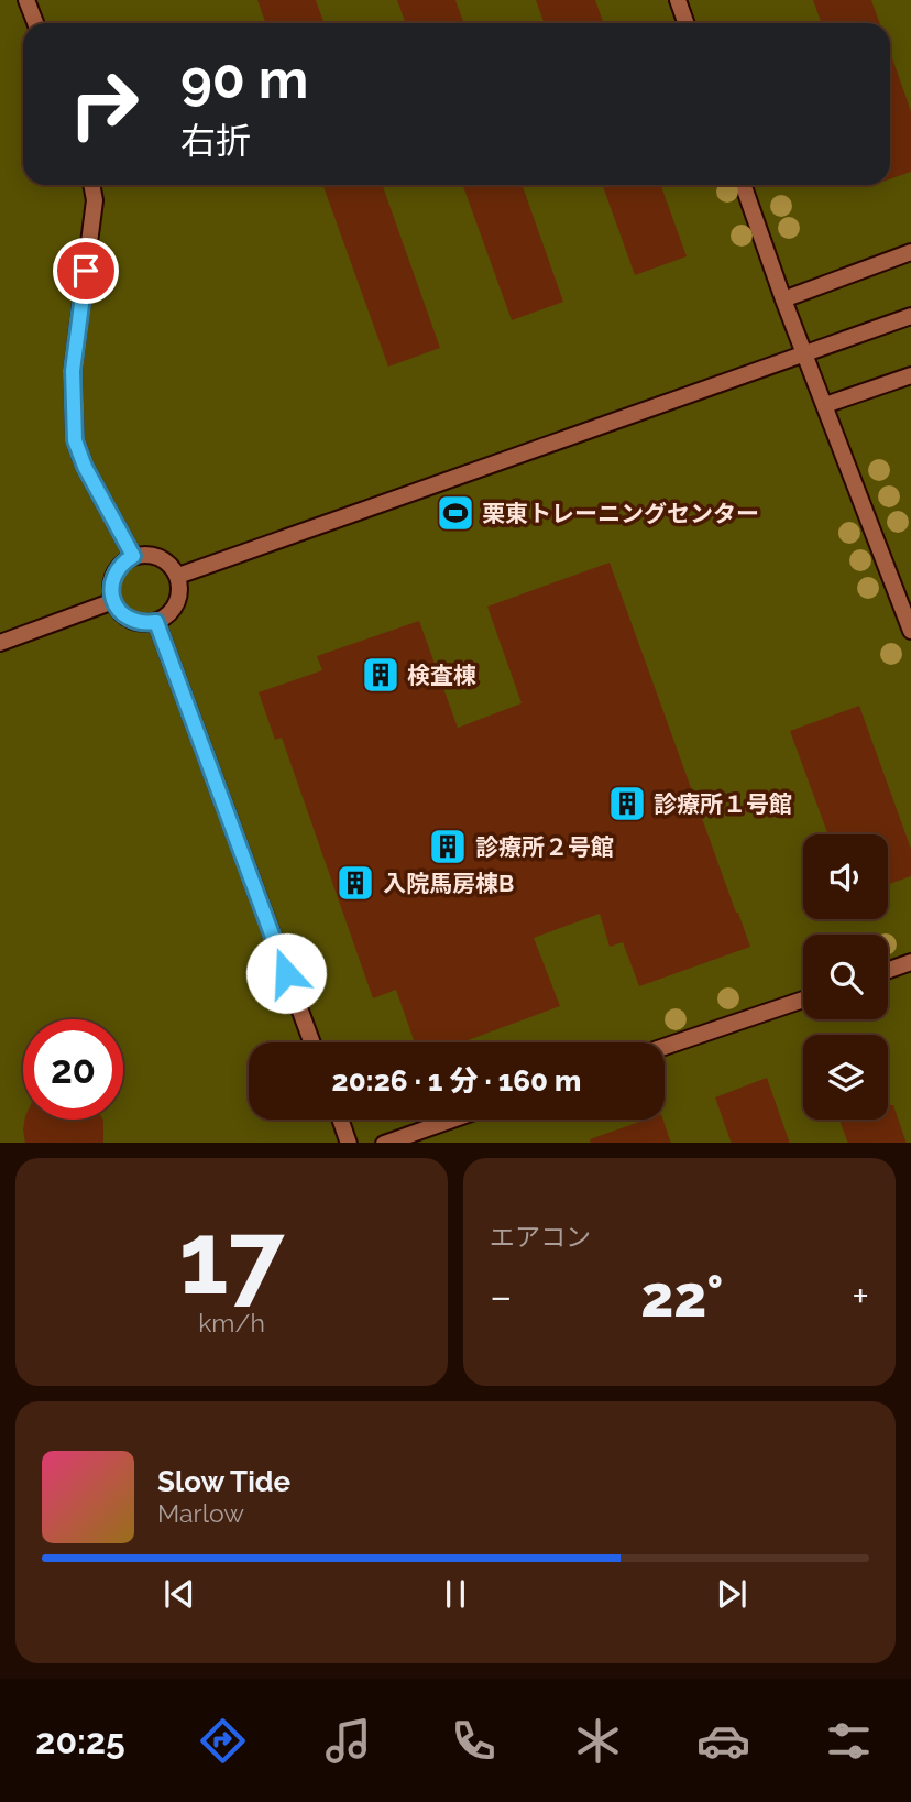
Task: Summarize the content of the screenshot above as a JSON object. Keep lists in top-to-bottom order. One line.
{"places":{"sports":["栗東トレーニングセンター"],"building":["検査棟","診療所１号館","診療所２号館","入院馬房棟B"]},"page":{"turn":["90 m","右折"],"limit":"20","trip":"20:26 · 1 分 · 160 m","tile":[["17","km/h"],"エアコン"],"heat":["−","22°","+"],"song":["Slow Tide","Marlow"],"tabs":"20:25"}}
